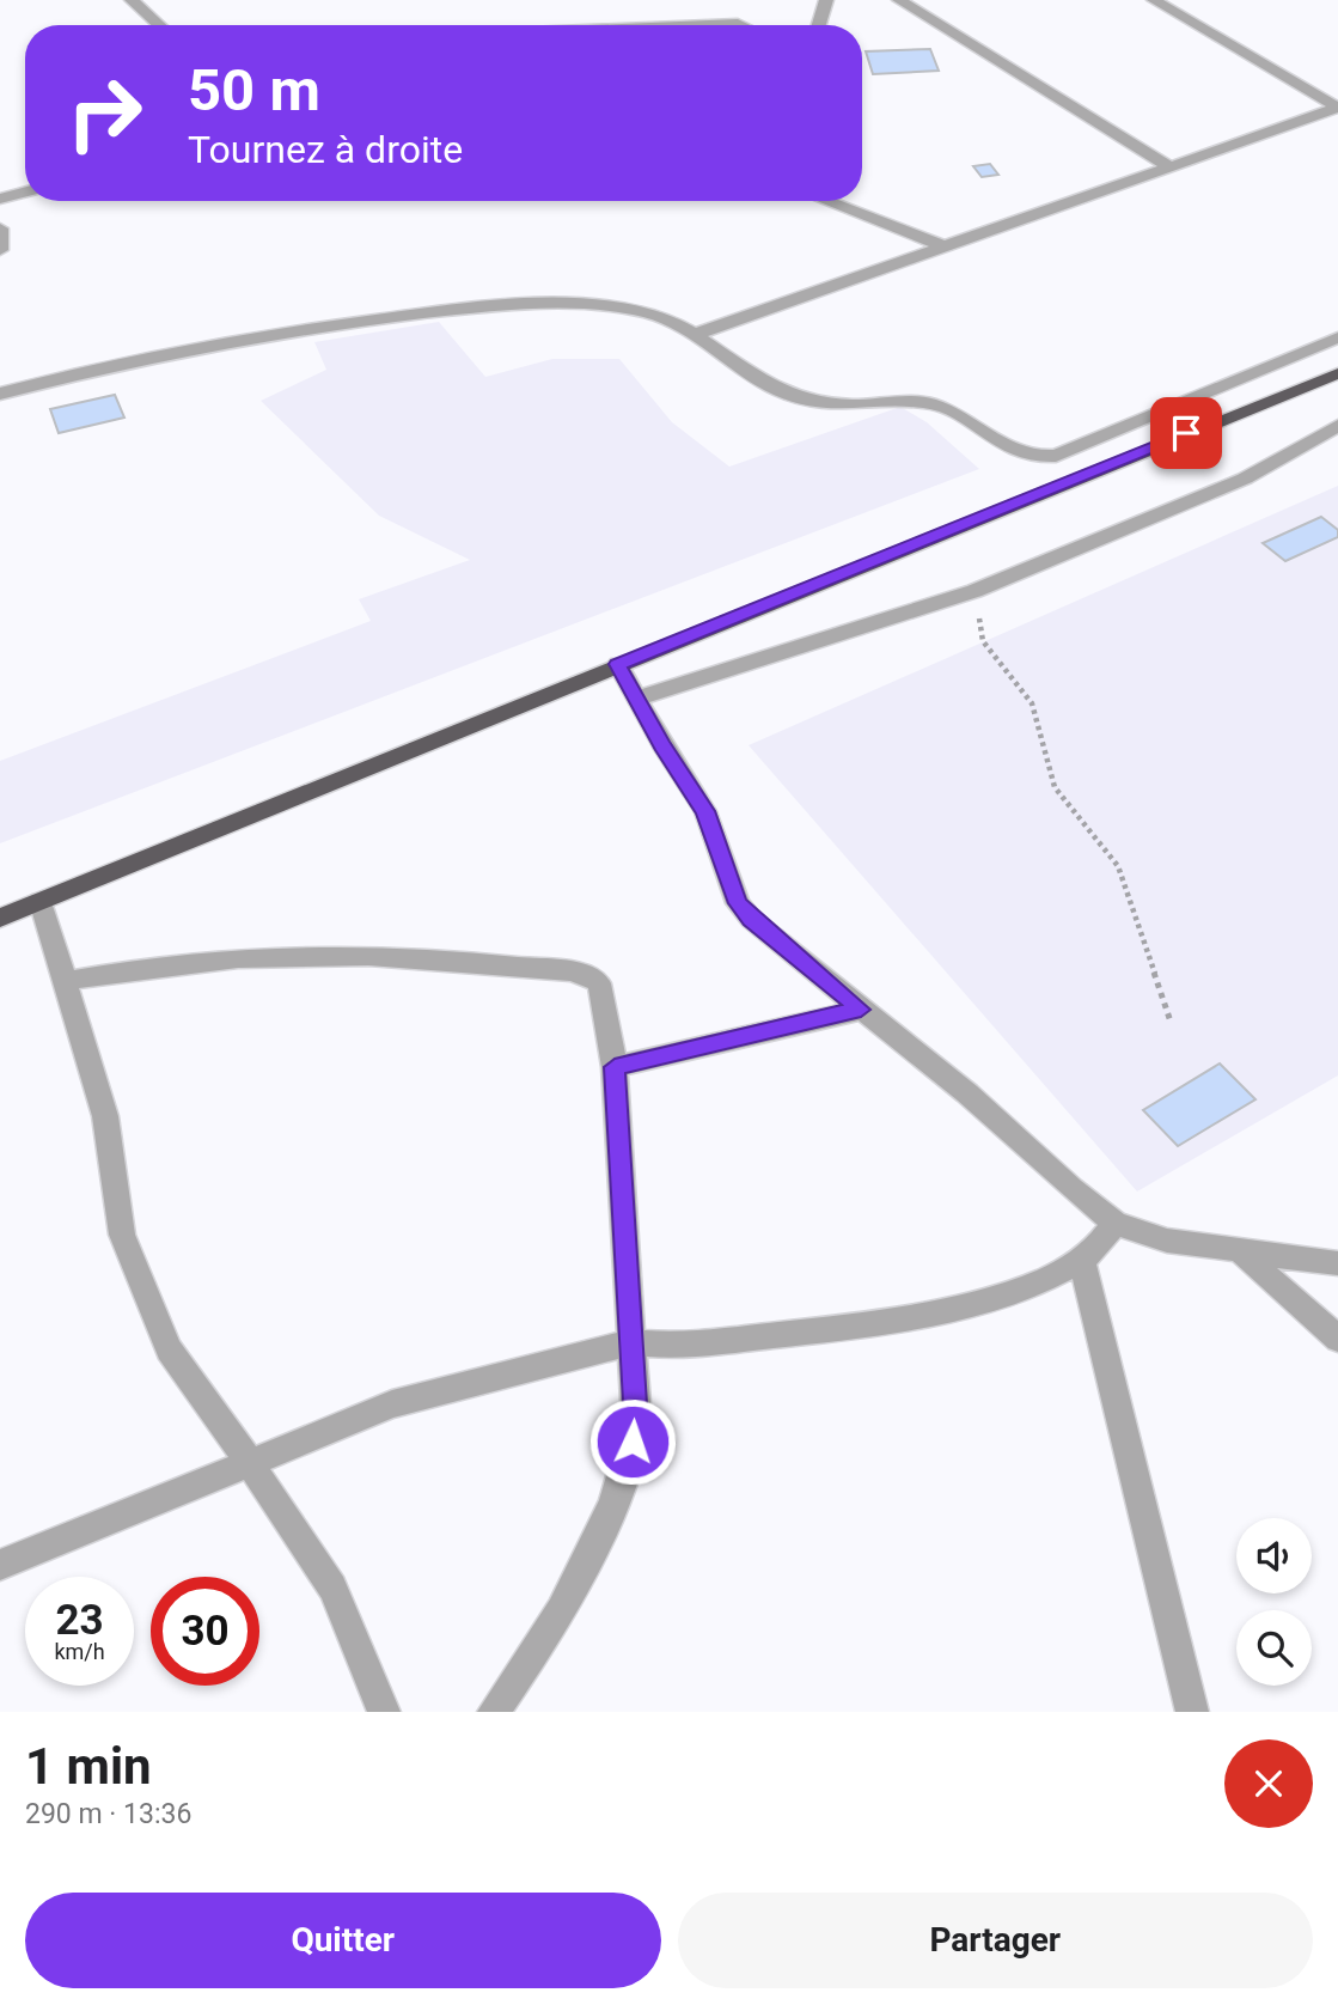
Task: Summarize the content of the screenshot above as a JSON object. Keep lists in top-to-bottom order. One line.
{"page":{"turn":["50 m","Tournez à droite"],"speed":"23 km/h","limit":"30","heading":["1 min","290 m · 13:36"],"buttons":["Quitter","Partager"]}}
